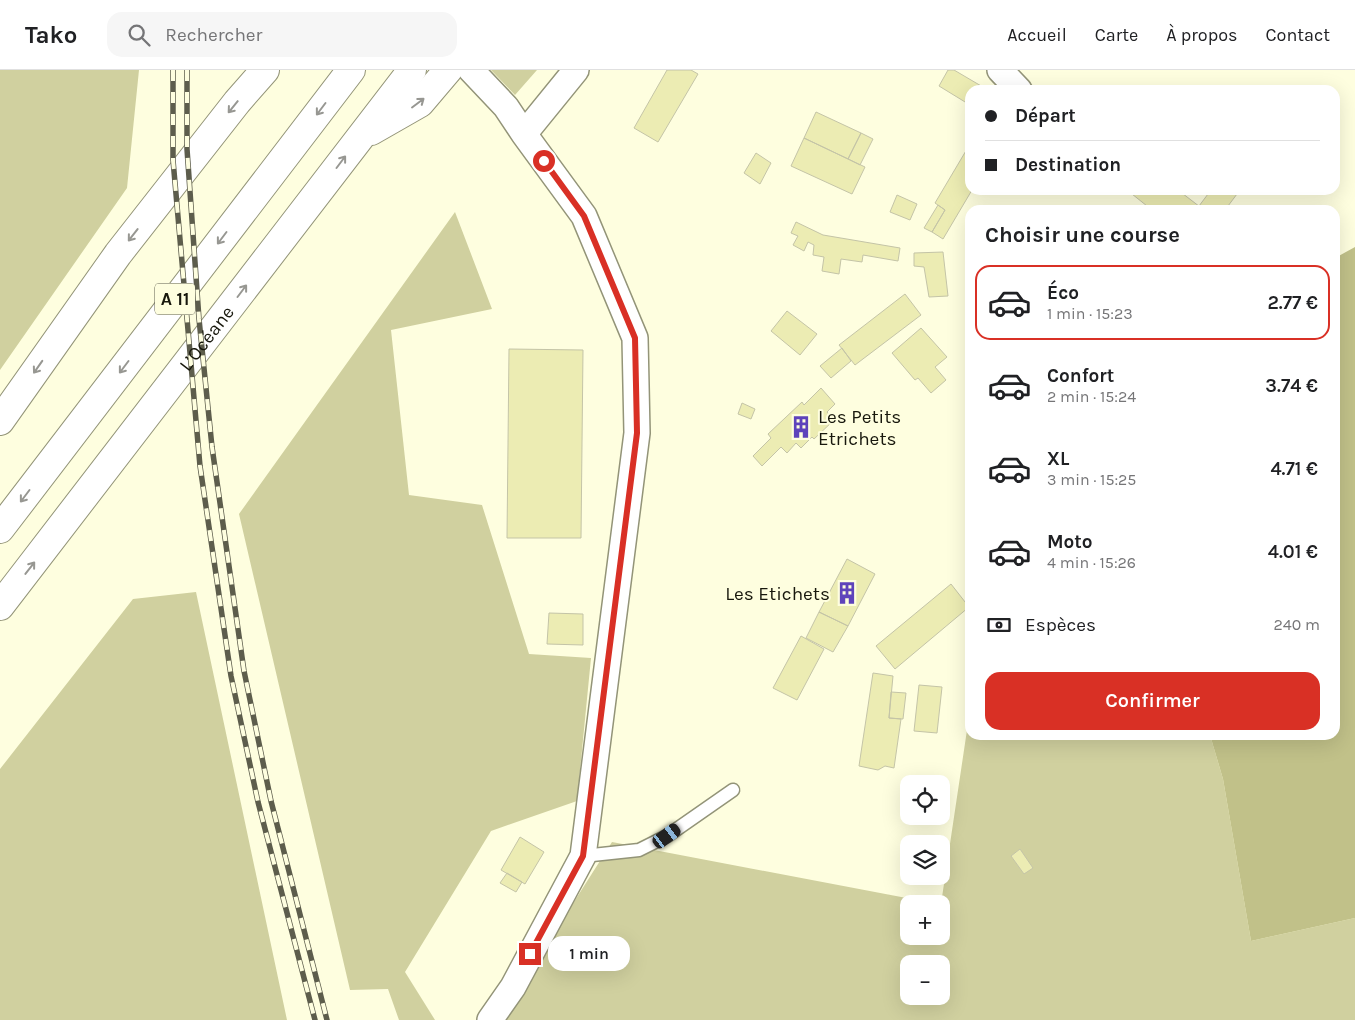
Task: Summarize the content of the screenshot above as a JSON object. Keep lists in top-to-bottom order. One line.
{"streets":{"highway":["A 11","L’Océane"]},"places":{"building":["Les Petits Etrichets","Les Etichets"]},"page":{"header":"Tako","search":"Rechercher","nav":["Accueil","Carte","À propos","Contact"],"banner":["Départ","Destination"],"heading":"Choisir une course","list":[{"name":"Éco","note":"1 min · 15:23","value":"2.77 €"},{"name":"Confort","note":"2 min · 15:24","value":"3.74 €"},{"name":"XL","note":"3 min · 15:25","value":"4.71 €"},{"name":"Moto","note":"4 min · 15:26","value":"4.01 €"}],"pay":["Espèces","240 m"],"buttons":"Confirmer","map_buttons":["+","−"],"bubble":"1 min"}}
